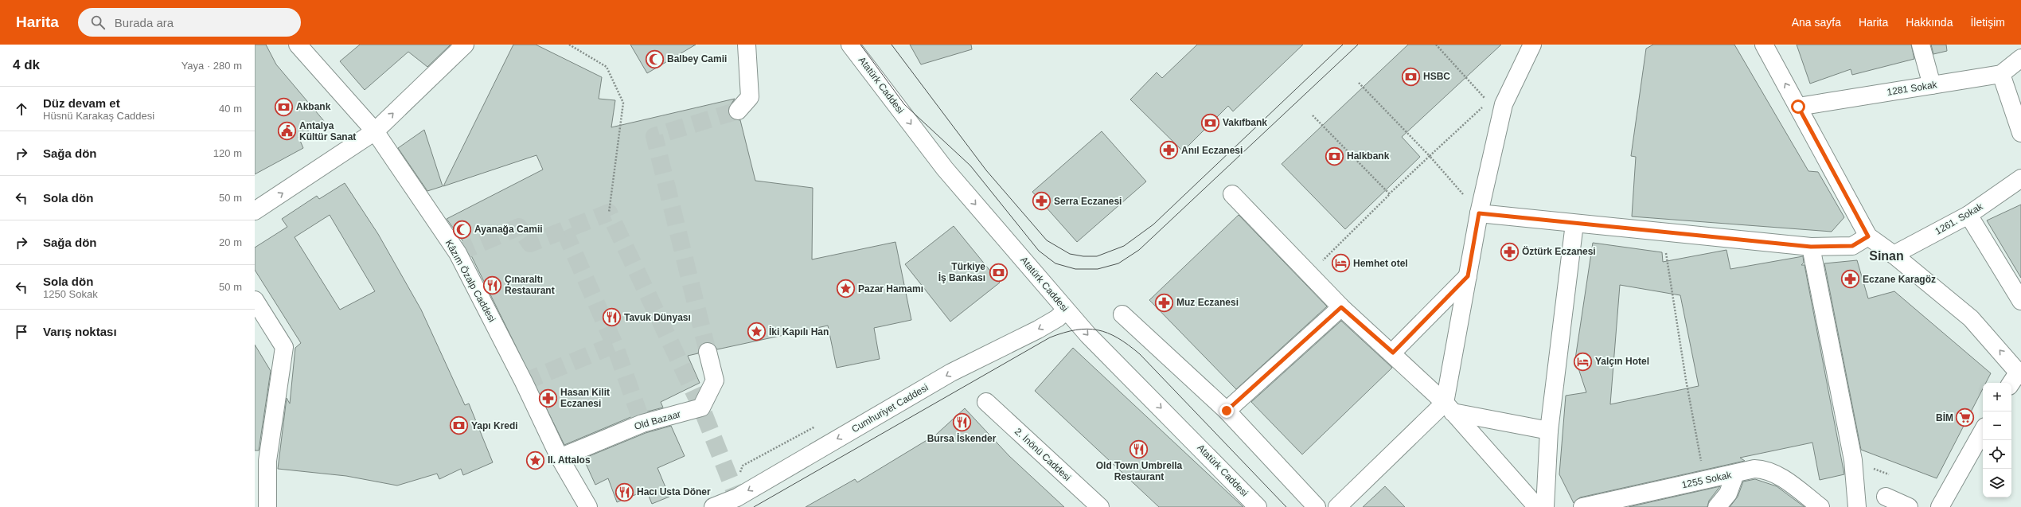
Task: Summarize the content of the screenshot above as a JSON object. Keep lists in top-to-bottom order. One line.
{"streets":{"street":["Atatürk Caddesi","1281 Sokak","1261. Sokak","Kâzım Özalp Caddesi","Cumhuriyet Caddesi","Old Bazaar","2. İnönü Caddesi","1255 Sokak"]},"crossings":[["Atatürk Caddesi","Cumhuriyet Caddesi"],["Kâzım Özalp Caddesi","Old Bazaar"]],"one_way":["Cumhuriyet Caddesi"],"districts":["Sinan"],"places":{"mosque":["Balbey Camii","Ayanağa Camii"],"bank":["HSBC","Akbank","Vakıfbank","Halkbank","Türkiye İş Bankası","Yapı Kredi"],"public building":["Antalya Kültür Sanat"],"pharmacy":["Anıl Eczanesi","Serra Eczanesi","Öztürk Eczanesi","Eczane Karagöz","Muz Eczanesi","Hasan Kilit Eczanesi"],"hotel":["Hemhet otel","Yalçın Hotel"],"restaurant":["Çınaraltı Restaurant","Tavuk Dünyası","Bursa İskender","Old Town Umbrella Restaurant","Hacı Usta Döner"],"place":["Pazar Hamamı","İki Kapılı Han","II. Attalos"],"supermarket":["BİM"]},"page":{"header":"Harita","search":"Burada ara","nav":["Ana sayfa","Harita","Hakkında","İletişim"],"heading":["4 dk","Yaya · 280 m"],"list":[["Düz devam et","Hüsnü Karakaş Caddesi","40 m"],["Sağa dön","120 m"],["Sola dön","50 m"],["Sağa dön","20 m"],["Sola dön","1250 Sokak","50 m"],"Varış noktası"],"map_buttons":["+","−"]}}
